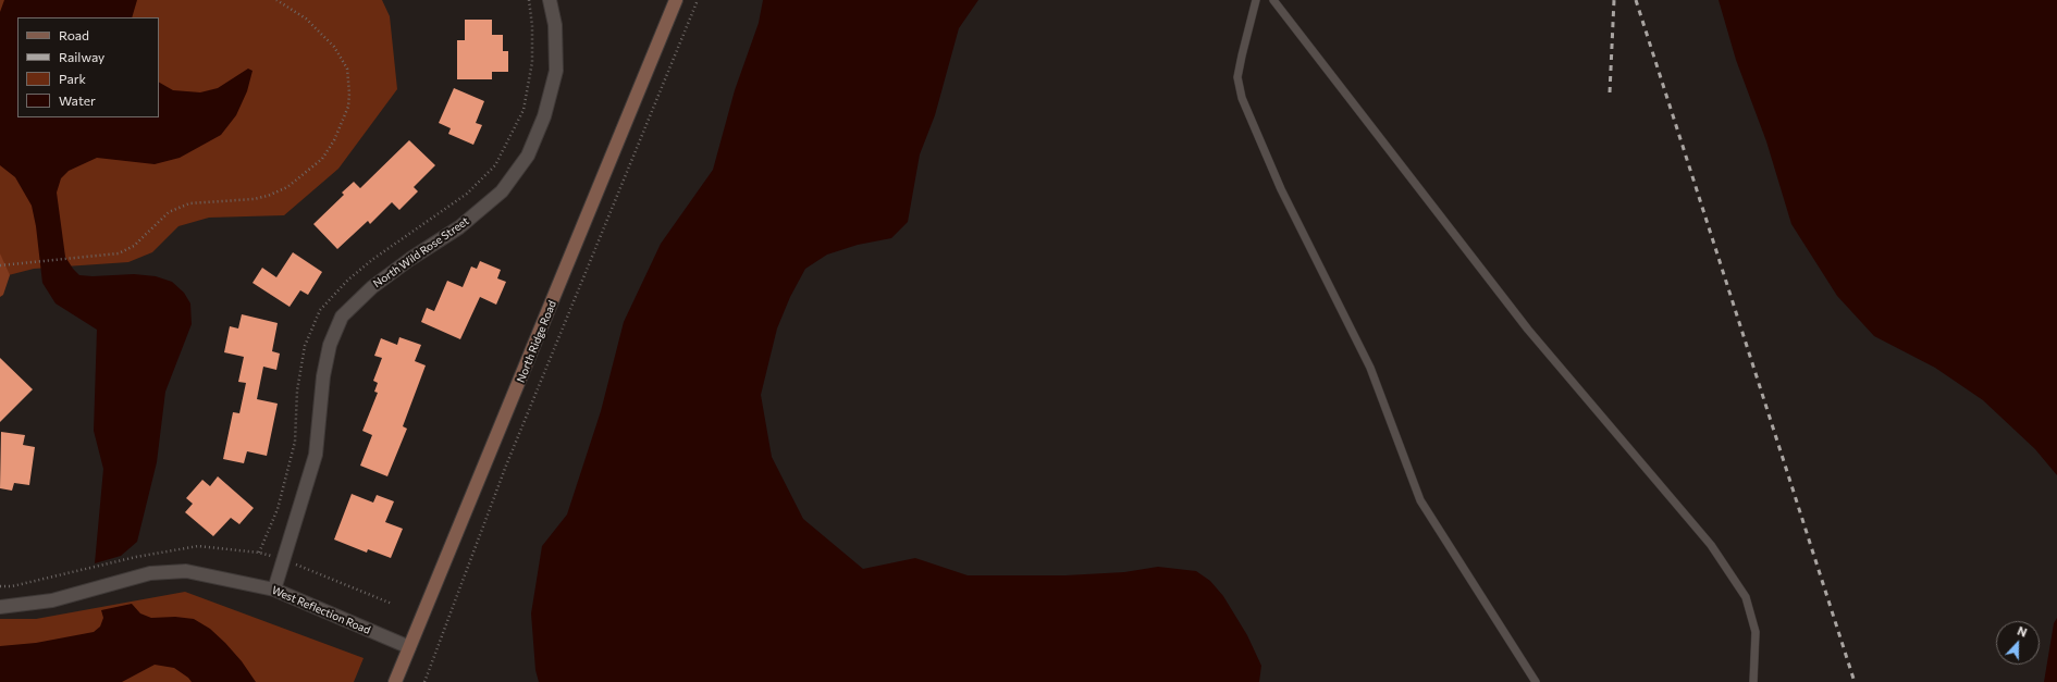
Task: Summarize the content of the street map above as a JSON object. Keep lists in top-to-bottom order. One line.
{"streets":{"main road":["North Ridge Road"],"street":["North Wild Rose Street","West Reflection Road"]},"crossings":[["North Wild Rose Street","West Reflection Road"],["North Ridge Road","West Reflection Road"]],"legend":["Road","Railway","Park","Water"],"north":"top"}
